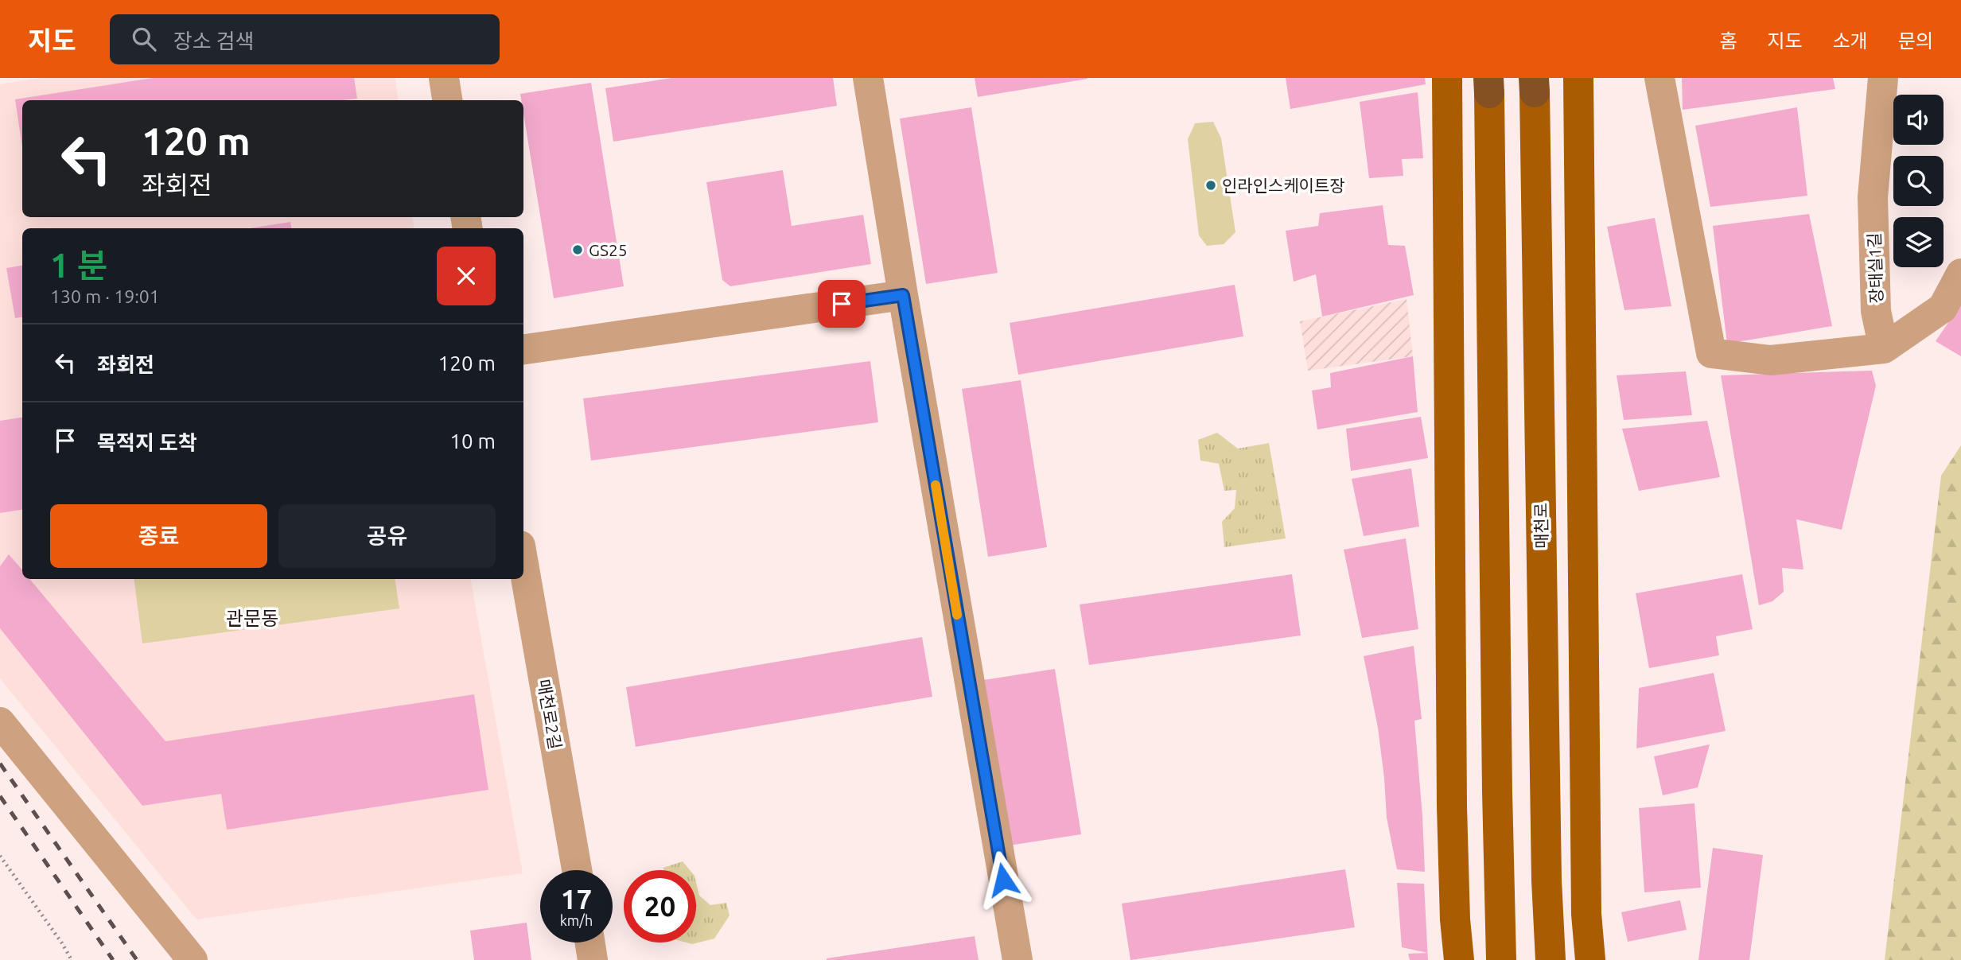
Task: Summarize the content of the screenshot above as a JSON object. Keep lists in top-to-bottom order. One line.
{"streets":{"main road":["매천로"],"street":["장태실1길","매천로2길"]},"districts":["관문동"],"places":["인라인스케이트장","GS25"],"page":{"header":"지도","search":"장소 검색","nav":["홈","지도","소개","문의"],"turn":["120 m","좌회전"],"heading":["1 분","130 m · 19:01"],"list":[{"name":"좌회전","value":"120 m"},{"name":"목적지 도착","value":"10 m"}],"buttons":["종료","공유"],"speed":"17 km/h","limit":"20"}}
